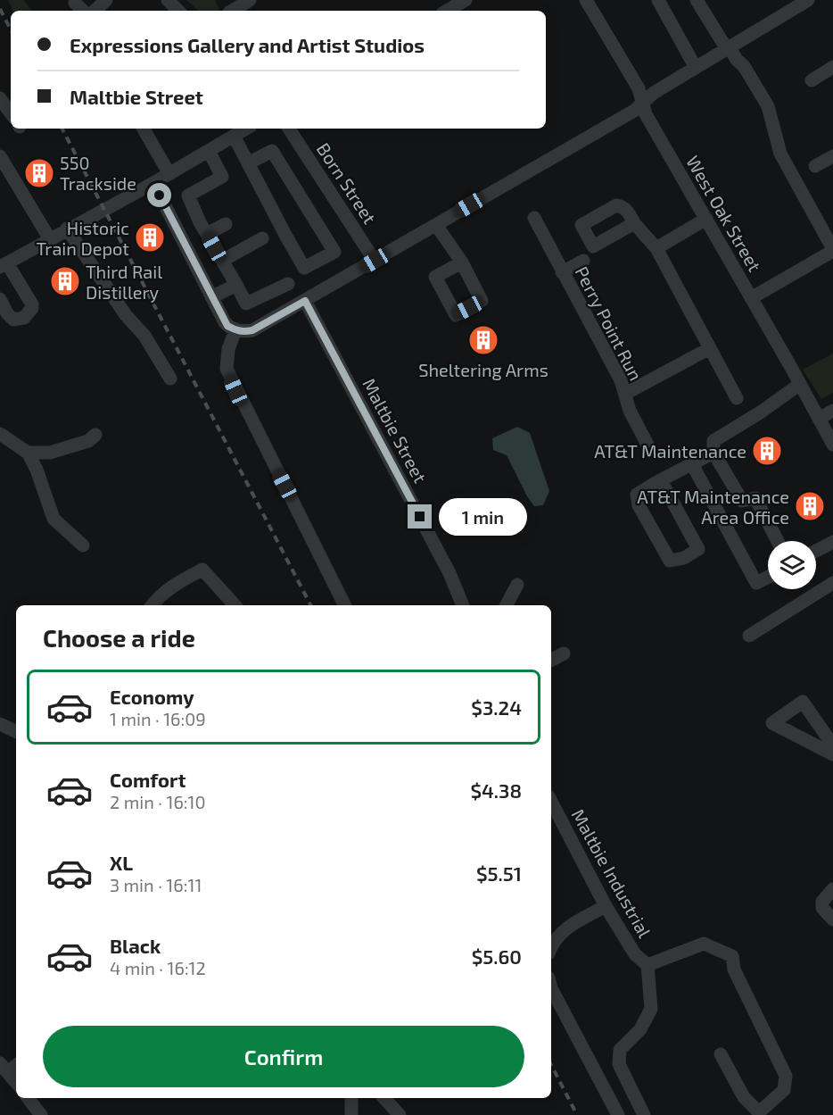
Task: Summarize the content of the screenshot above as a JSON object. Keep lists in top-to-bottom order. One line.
{"streets":{"street":["Born Street","West Oak Street","Perry Point Run","Maltbie Street","Maltbie Industrial"]},"places":{"building":["550 Trackside","Historic Train Depot","Third Rail Distillery","Sheltering Arms","AT&T Maintenance","AT&T Maintenance Area Office"]},"page":{"banner":["Expressions Gallery and Artist Studios","Maltbie Street"],"bubble":"1 min","heading":"Choose a ride","list":[{"name":"Economy","note":"1 min · 16:09","value":"$3.24"},{"name":"Comfort","note":"2 min · 16:10","value":"$4.38"},{"name":"XL","note":"3 min · 16:11","value":"$5.51"},{"name":"Black","note":"4 min · 16:12","value":"$5.60"}],"buttons":"Confirm"}}
